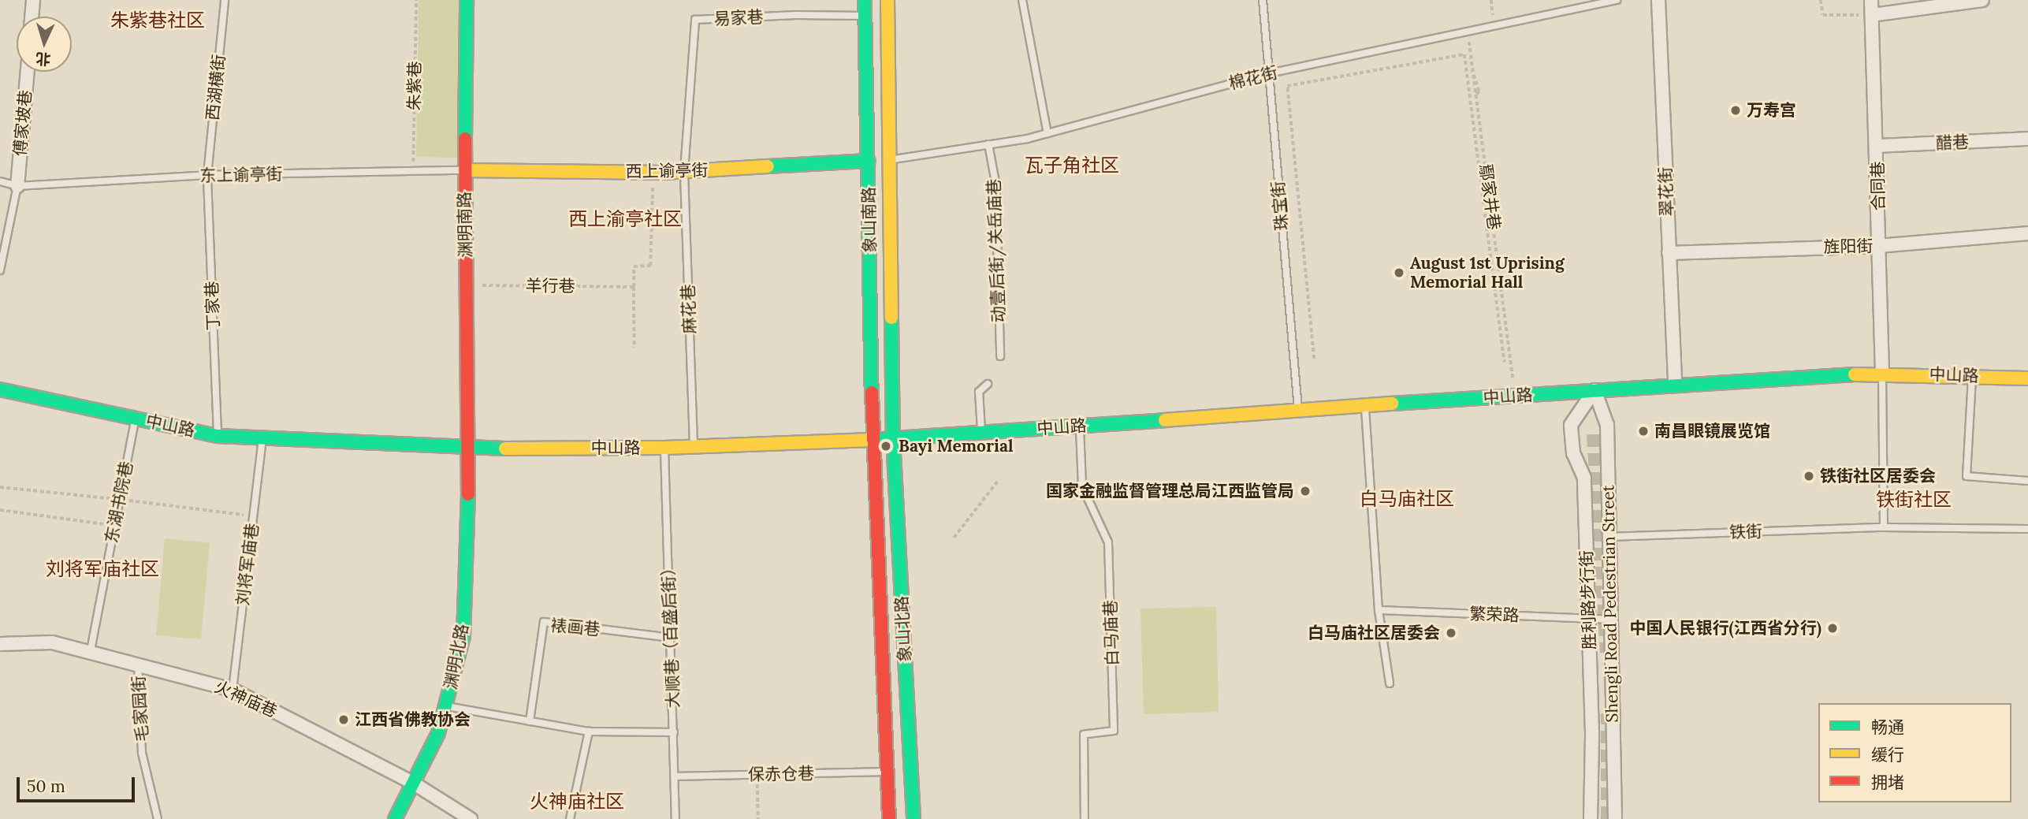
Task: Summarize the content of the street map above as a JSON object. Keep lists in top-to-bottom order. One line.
{"streets":{"main road":["西上谕亭街","象山南路","渊明南路","中山路","象山北路","渊明北路"],"street":["傅家坡巷","醋巷","合同巷","翠花街","旌阳街","胜利路步行街","Shengli Road Pedestrian Street","火神庙巷"],"lane":["易家巷","棉花街","西湖横街","东上谕亭街","珠宝街","动壹后街/关岳庙巷","丁家巷","麻花巷","东湖书院巷","铁街","刘将军庙巷","繁荣路","裱画巷","白马庙巷","大顺巷（百盛后街）","毛家园街","保赤仓巷"],"path":["朱紫巷","鄢家井巷","羊行巷"]},"crossings":[["易家巷","西上谕亭街"],["易家巷","象山南路"],["易家巷","麻花巷"],["棉花街","鄢家井巷"],["棉花街","珠宝街"],["棉花街","象山南路"],["棉花街","动壹后街/关岳庙巷"],["朱紫巷","东上谕亭街"],["西湖横街","东上谕亭街"],["西湖横街","丁家巷"],["傅家坡巷","东上谕亭街"],["醋巷","合同巷"],["西上谕亭街","东上谕亭街"],["西上谕亭街","象山南路"],["西上谕亭街","渊明南路"],["西上谕亭街","麻花巷"],["东上谕亭街","渊明南路"],["东上谕亭街","丁家巷"],["合同巷","旌阳街"],["合同巷","中山路"],["翠花街","旌阳街"],["翠花街","中山路"],["鄢家井巷","中山路"],["珠宝街","中山路"],["象山南路","中山路"],["象山南路","象山北路"],["渊明南路","羊行巷"],["渊明南路","中山路"],["渊明南路","渊明北路"],["丁家巷","中山路"],["麻花巷","中山路"],["中山路","东湖书院巷"],["中山路","刘将军庙巷"],["中山路","胜利路步行街"],["中山路","Shengli Road Pedestrian Street"],["中山路","象山北路"],["中山路","白马庙巷"],["中山路","大顺巷（百盛后街）"],["中山路","渊明北路"],["东湖书院巷","火神庙巷"],["铁街","Shengli Road Pedestrian Street"],["刘将军庙巷","火神庙巷"],["胜利路步行街","Shengli Road Pedestrian Street"],["胜利路步行街","繁荣路"],["Shengli Road Pedestrian Street","繁荣路"],["裱画巷","大顺巷（百盛后街）"],["象山北路","保赤仓巷"],["大顺巷（百盛后街）","保赤仓巷"],["渊明北路","火神庙巷"],["火神庙巷","毛家园街"]],"districts":["朱紫巷社区","瓦子角社区","西上渝亭社区","白马庙社区","铁街社区","刘将军庙社区","火神庙社区"],"places":["万寿宫","August 1st Uprising Memorial Hall","南昌眼镜展览馆","Bayi Memorial","铁街社区居委会","国家金融监督管理总局江西监管局","中国人民银行(江西省分行)","白马庙社区居委会","江西省佛教协会"],"legend":["畅通","缓行","拥堵"],"scale_bar":"50 m","north":"bottom"}
